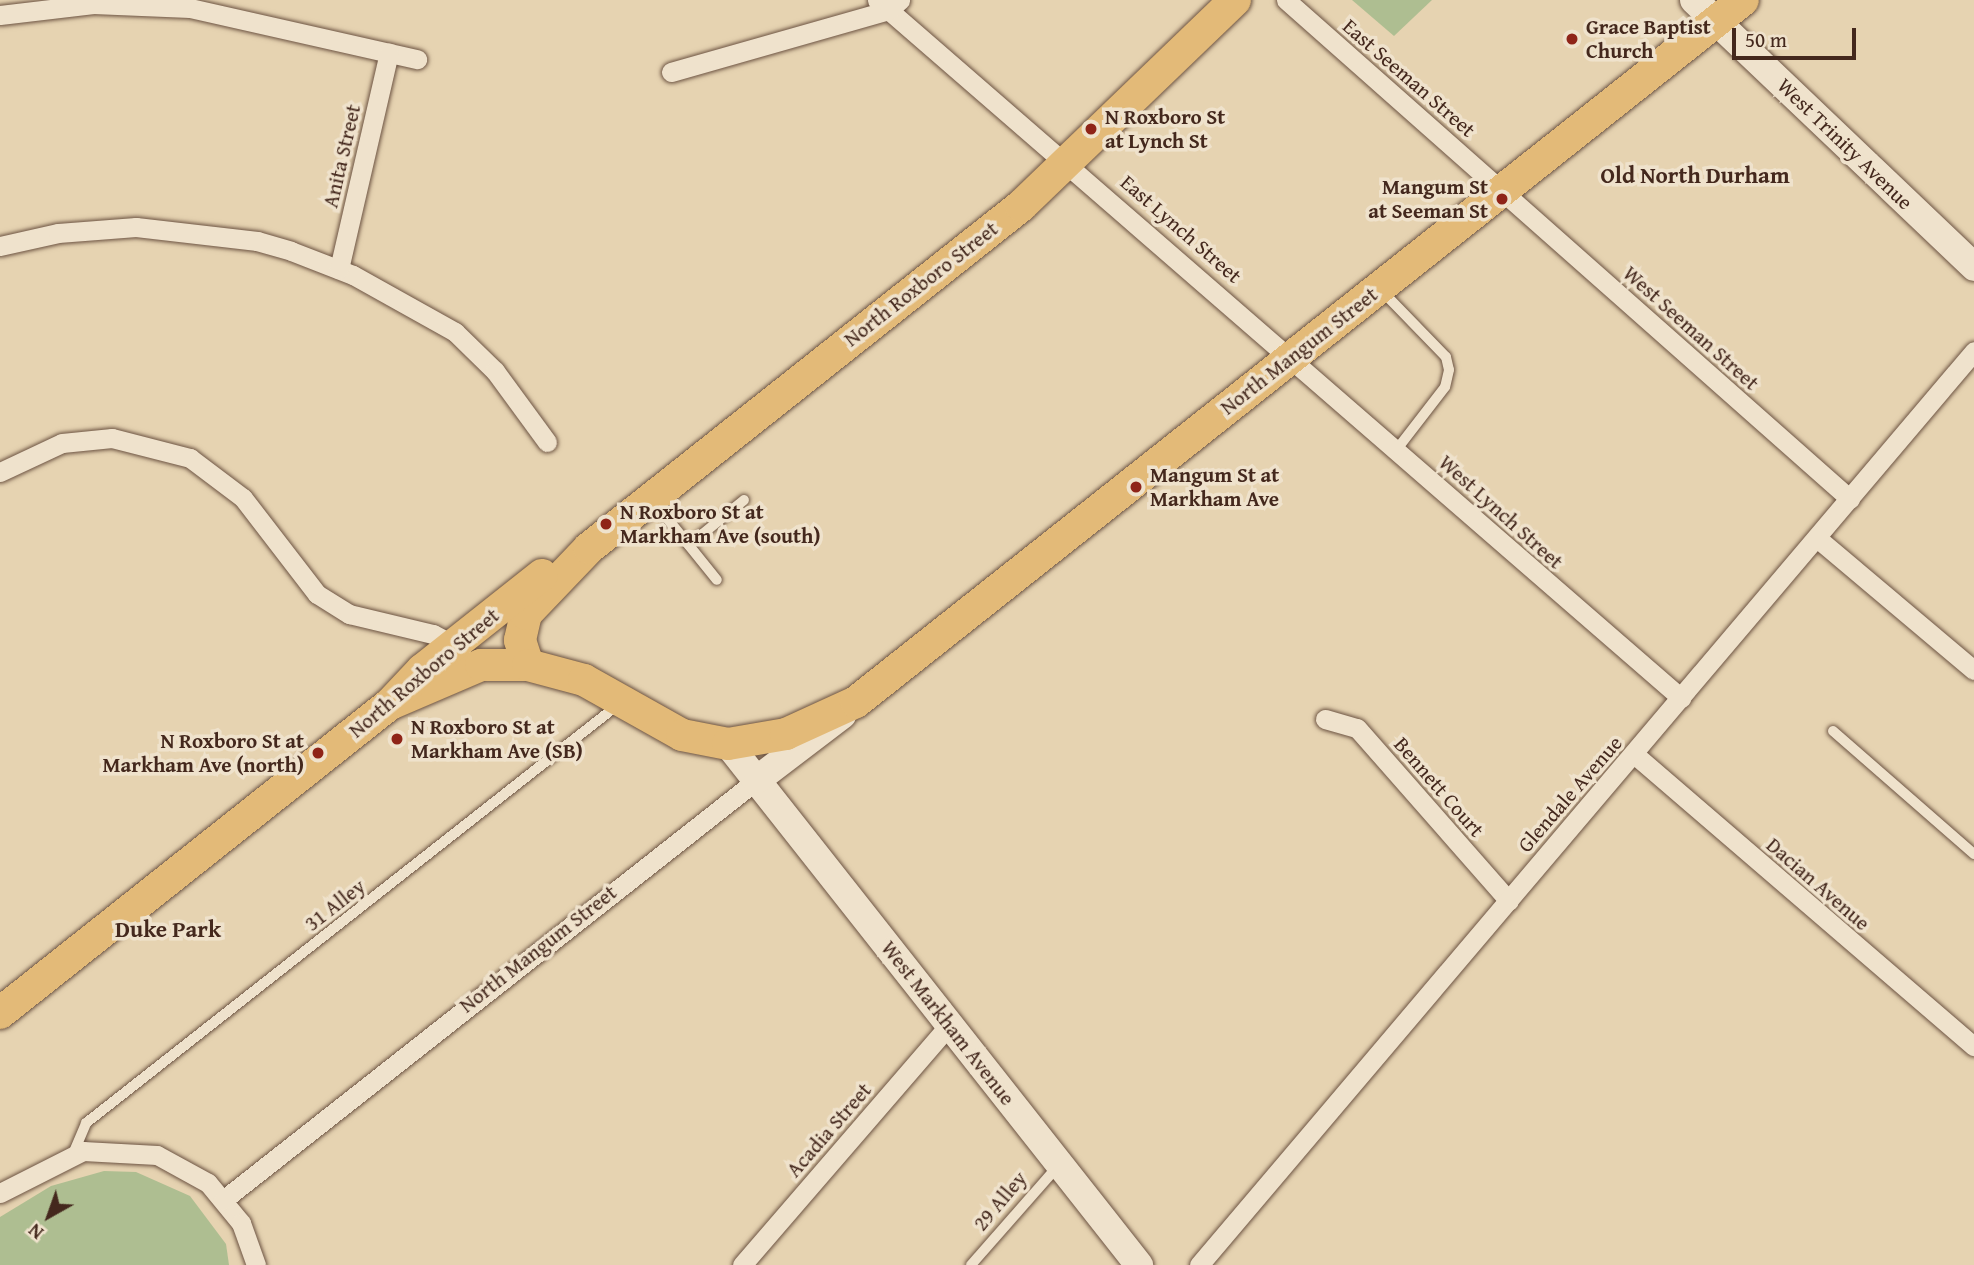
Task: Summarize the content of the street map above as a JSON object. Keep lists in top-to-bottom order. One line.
{"streets":{"main road":["North Roxboro Street","North Mangum Street"],"street":["East Seeman Street","West Trinity Avenue","Anita Street","East Lynch Street","West Seeman Street","West Lynch Street","Bennett Court","Glendale Avenue","Dacian Avenue","West Markham Avenue","Acadia Street"],"lane":["31 Alley","29 Alley"]},"crossings":[["East Seeman Street","West Seeman Street"],["East Seeman Street","North Mangum Street"],["West Trinity Avenue","North Mangum Street"],["East Lynch Street","North Roxboro Street"],["East Lynch Street","North Mangum Street"],["East Lynch Street","West Lynch Street"],["West Seeman Street","North Mangum Street"],["West Seeman Street","Glendale Avenue"],["North Mangum Street","West Lynch Street"],["North Mangum Street","West Markham Avenue"],["West Lynch Street","Glendale Avenue"],["Bennett Court","Glendale Avenue"],["Glendale Avenue","Dacian Avenue"],["West Markham Avenue","Acadia Street"],["West Markham Avenue","29 Alley"]],"districts":["Old North Durham","Duke Park"],"places":["Grace Baptist Church","N Roxboro St at Lynch St","Mangum St at Seeman St","Mangum St at Markham Ave","N Roxboro St at Markham Ave (south)","N Roxboro St at Markham Ave (SB)","N Roxboro St at Markham Ave (north)"],"scale_bar":"50 m","north":"bottom left"}
